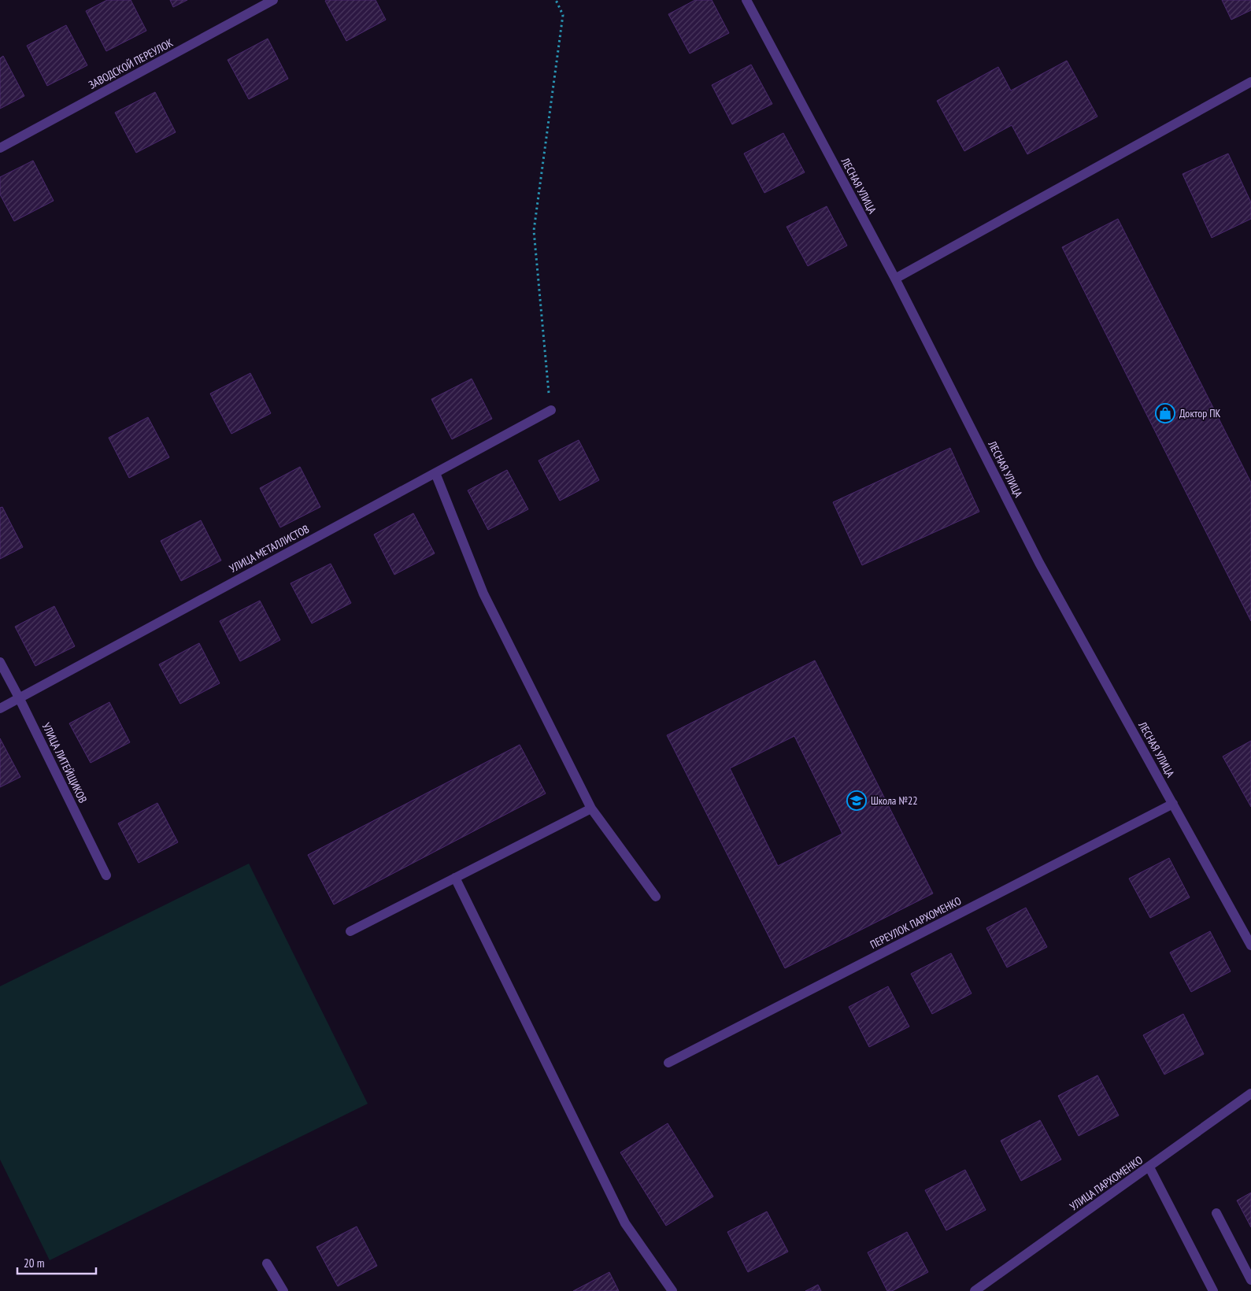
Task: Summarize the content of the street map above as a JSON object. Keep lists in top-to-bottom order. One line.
{"streets":{"street":["ЗАВОДСКОЙ ПЕРЕУЛОК","ЛЕСНАЯ УЛИЦА","УЛИЦА МЕТАЛЛИСТОВ","УЛИЦА ЛИТЕЙЩИКОВ","ПЕРЕУЛОК ПАРХОМЕНКО","УЛИЦА ПАРХОМЕНКО"]},"crossings":[["ЛЕСНАЯ УЛИЦА","ПЕРЕУЛОК ПАРХОМЕНКО"],["УЛИЦА МЕТАЛЛИСТОВ","УЛИЦА ЛИТЕЙЩИКОВ"]],"places":{"shop":["Доктор ПК"],"school or university":["Школа №22"]},"scale_bar":"20 m"}
